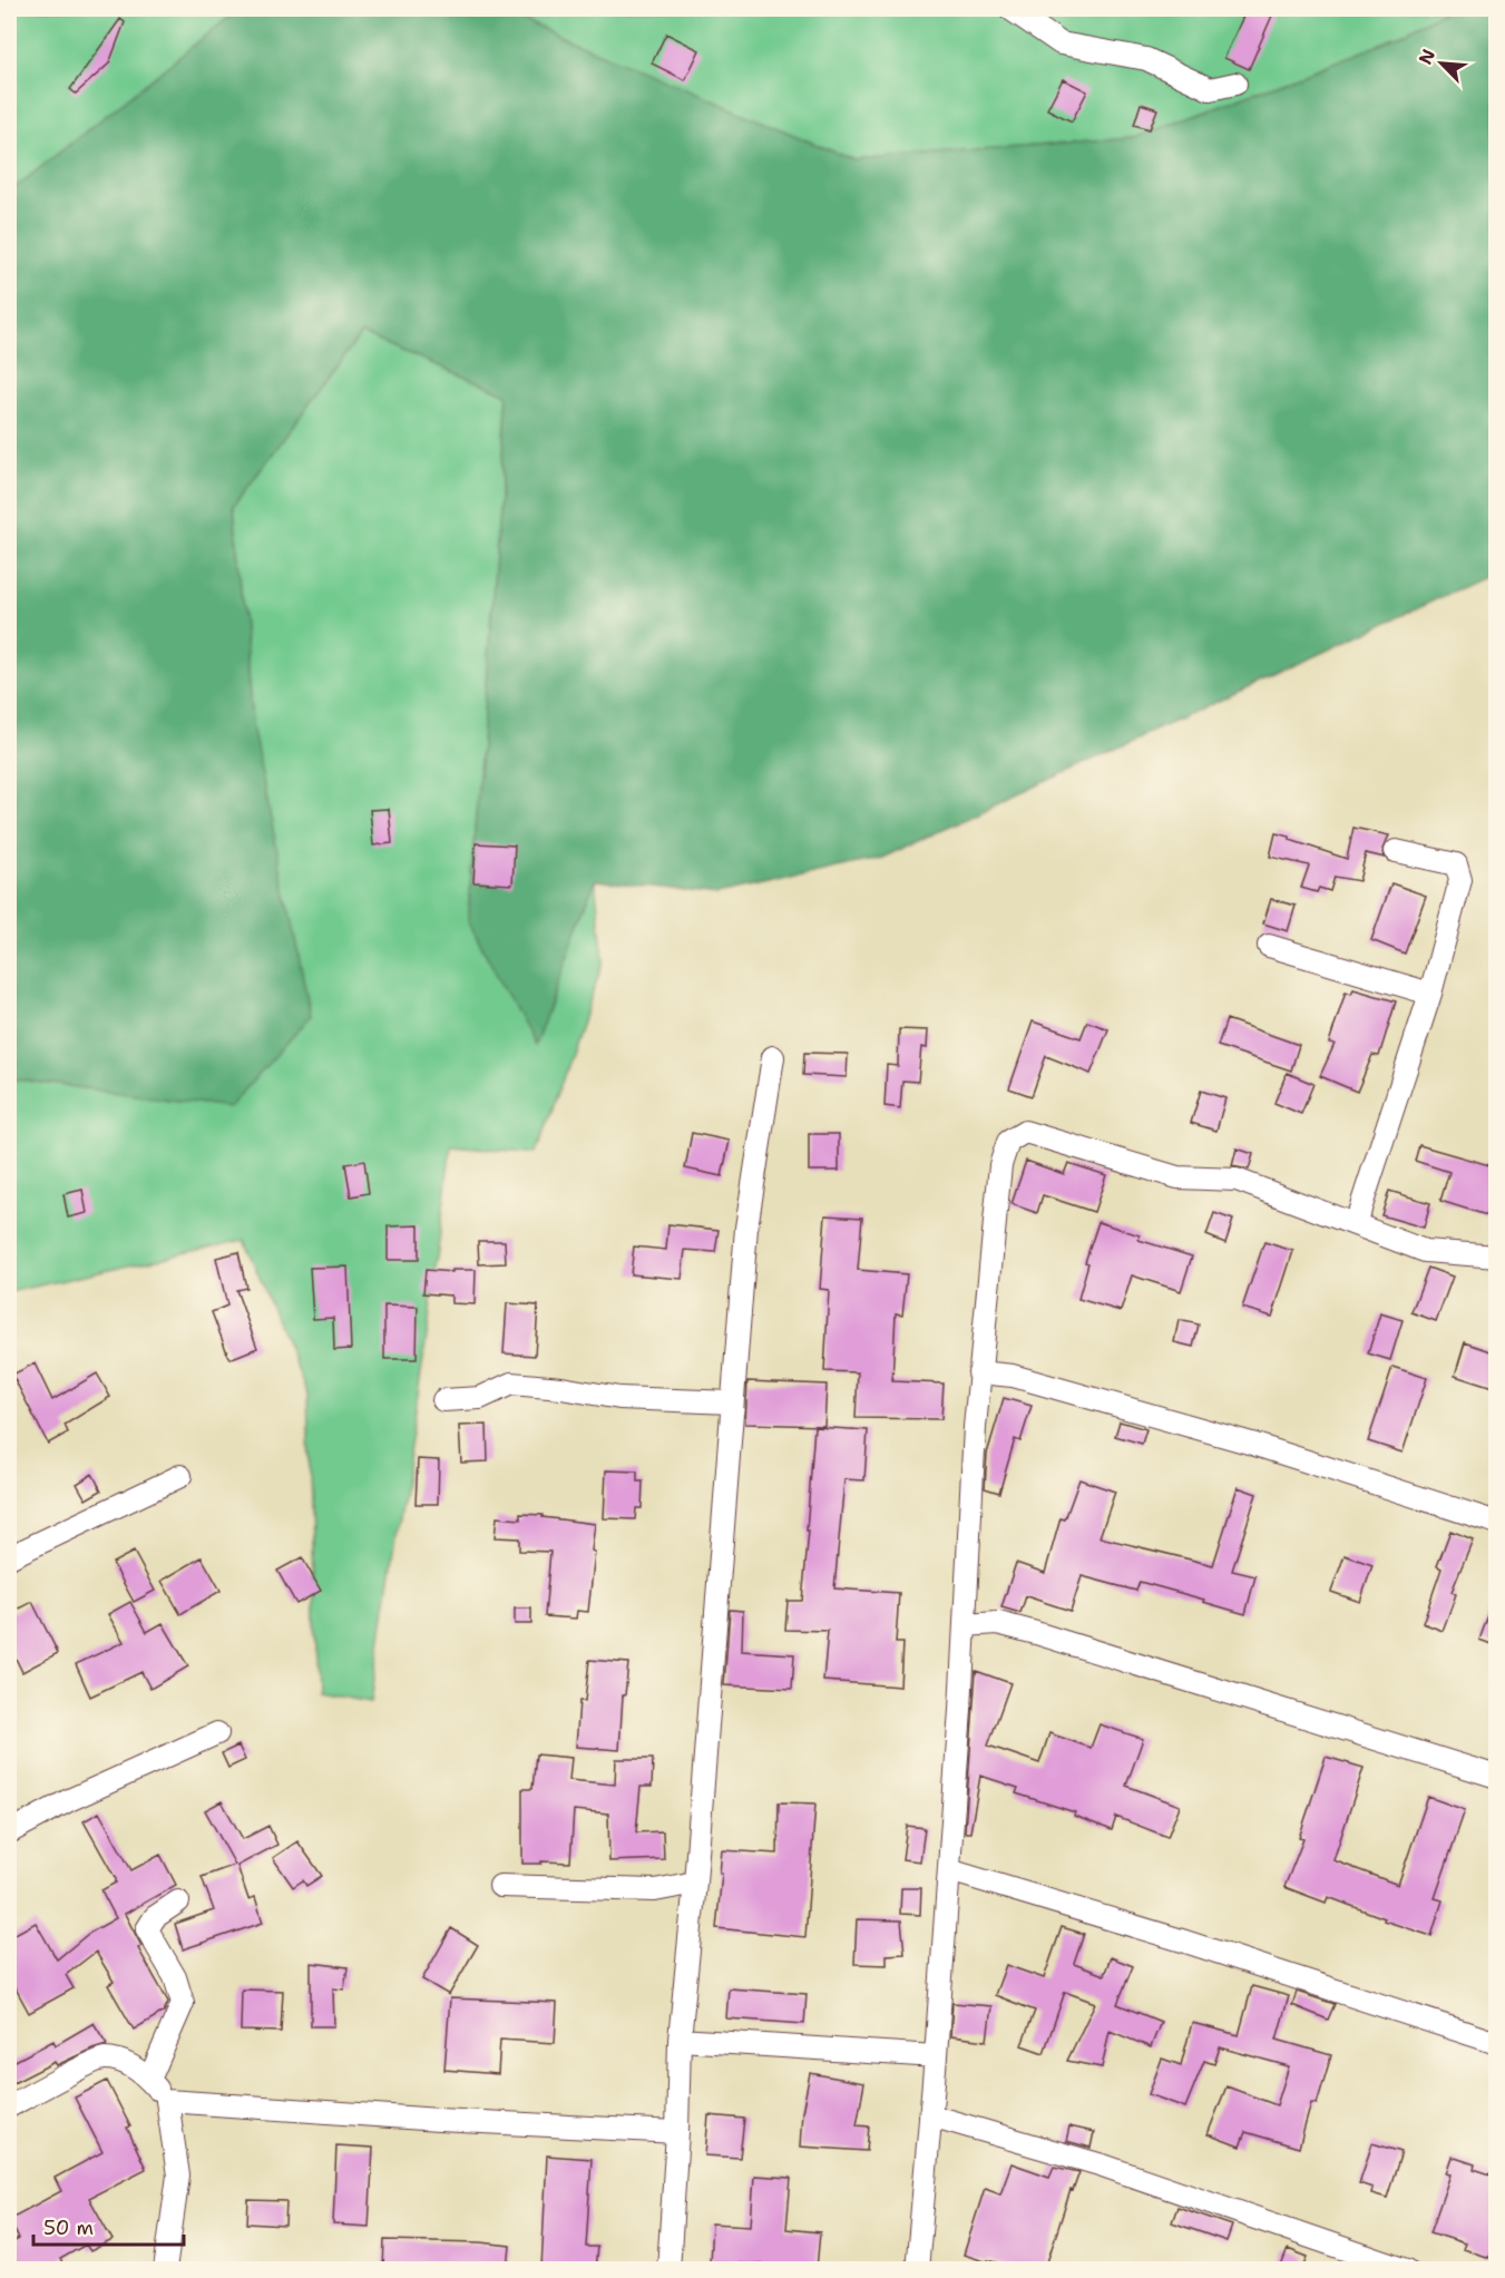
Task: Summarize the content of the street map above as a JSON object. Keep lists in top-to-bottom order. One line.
{"scale_bar":"50 m","north":"top left"}
